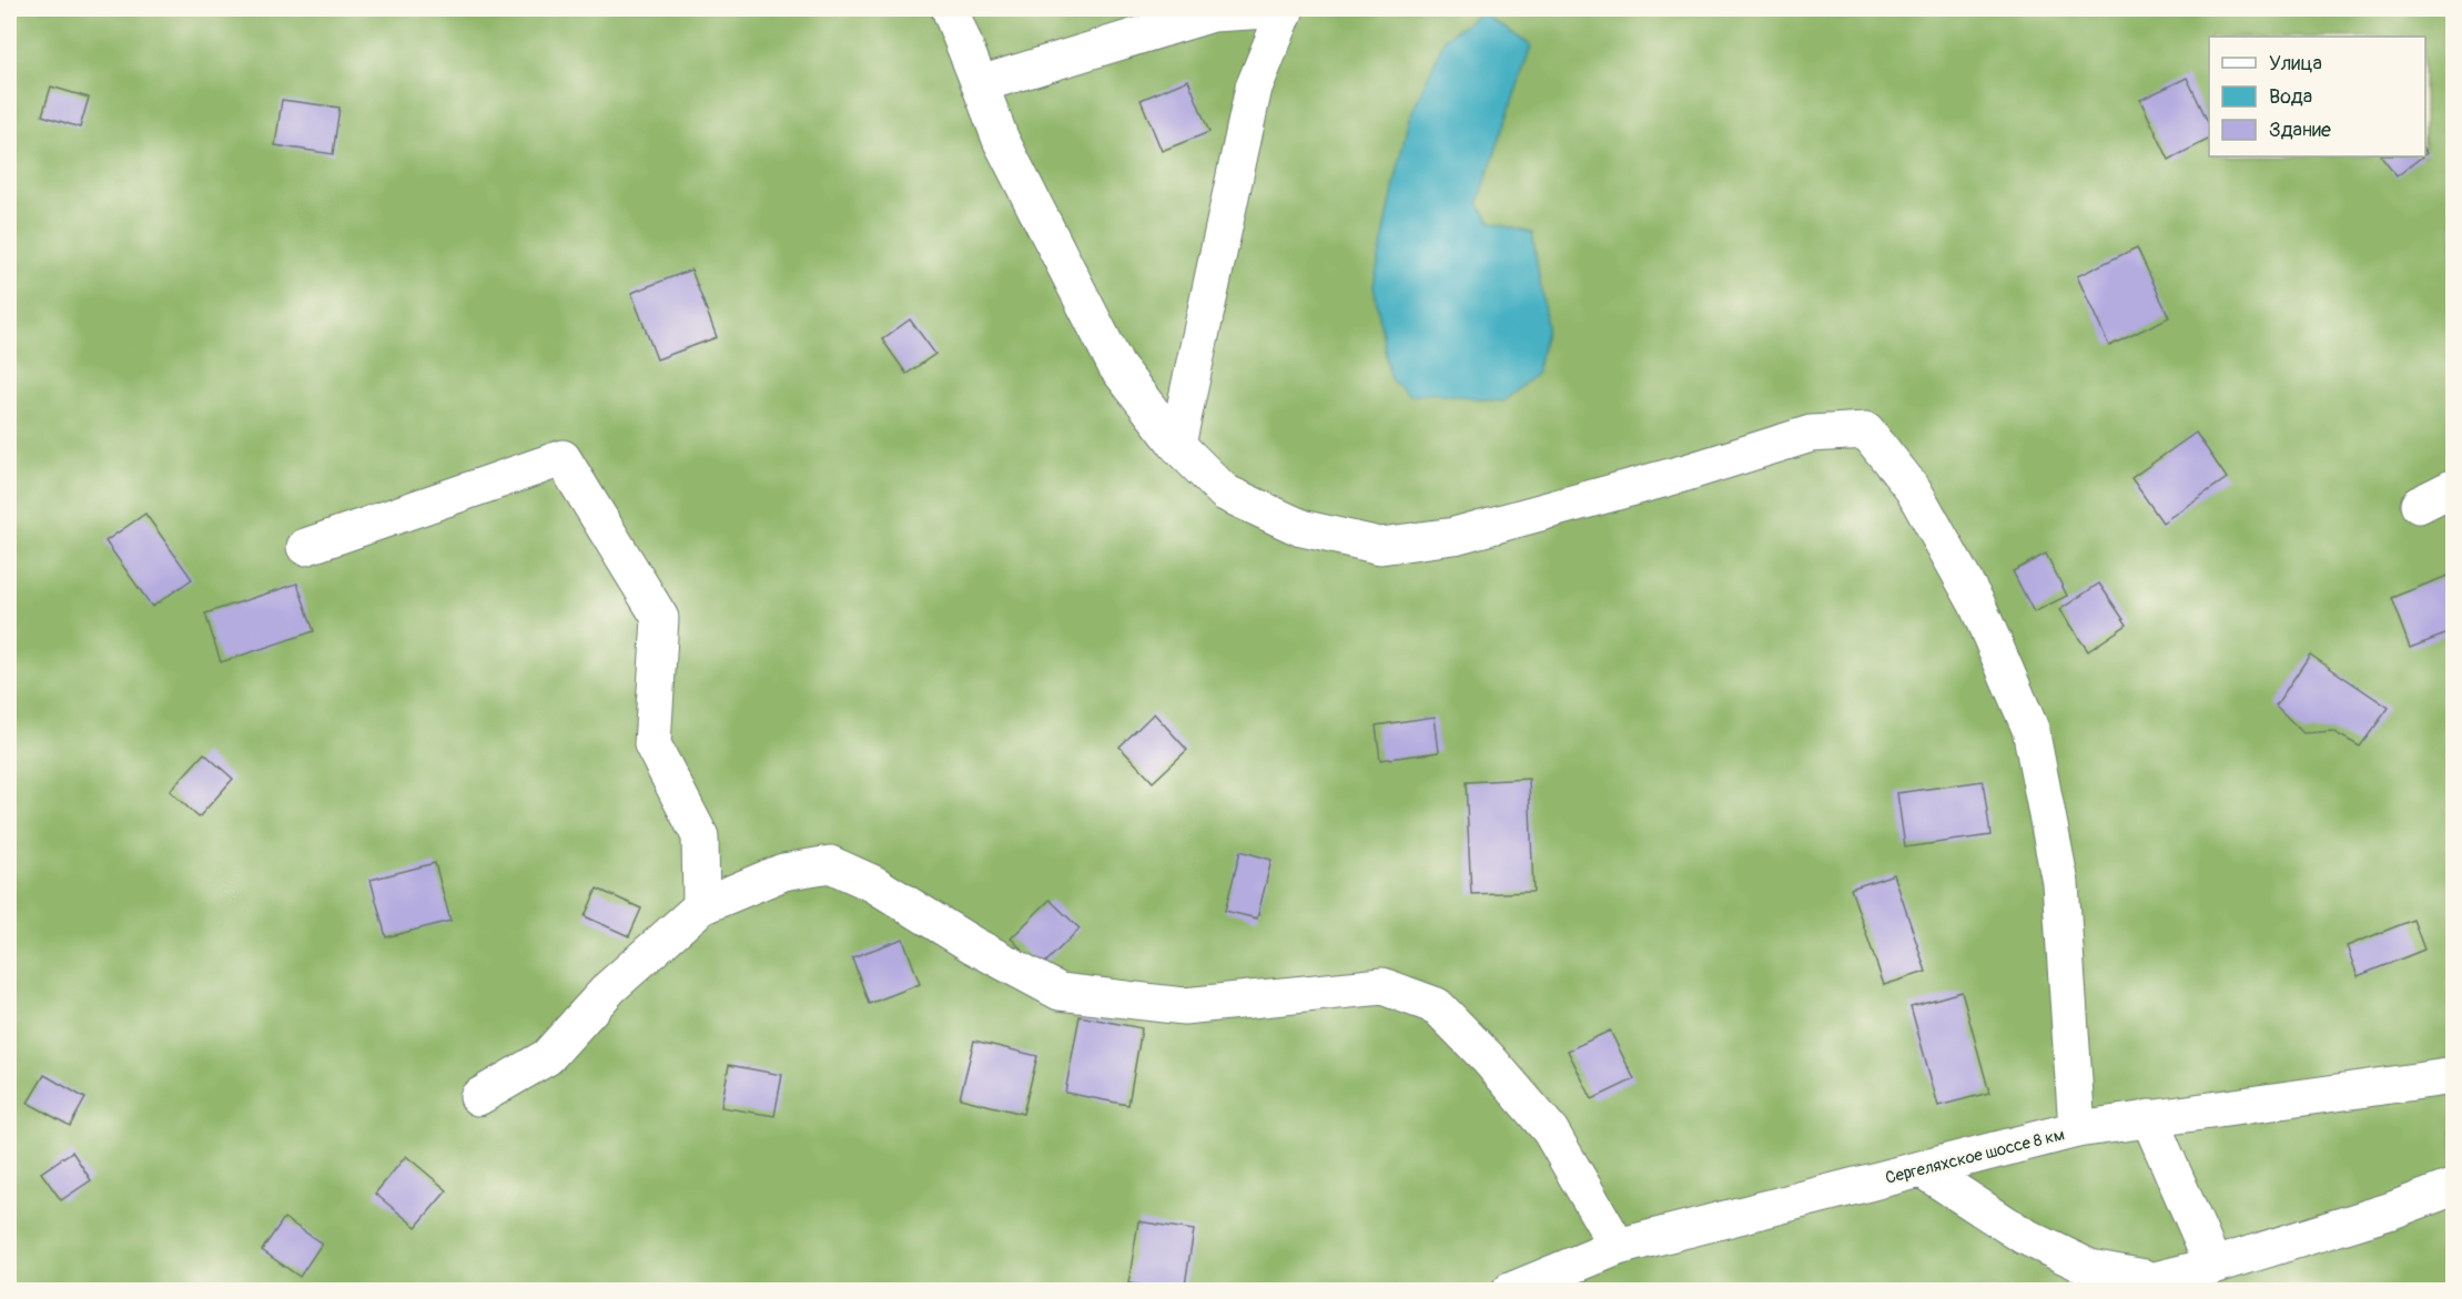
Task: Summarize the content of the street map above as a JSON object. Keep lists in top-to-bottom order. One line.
{"streets":{"street":["Сергеляхское шоссе 8 км"]},"legend":["Улица","Вода","Здание"]}
